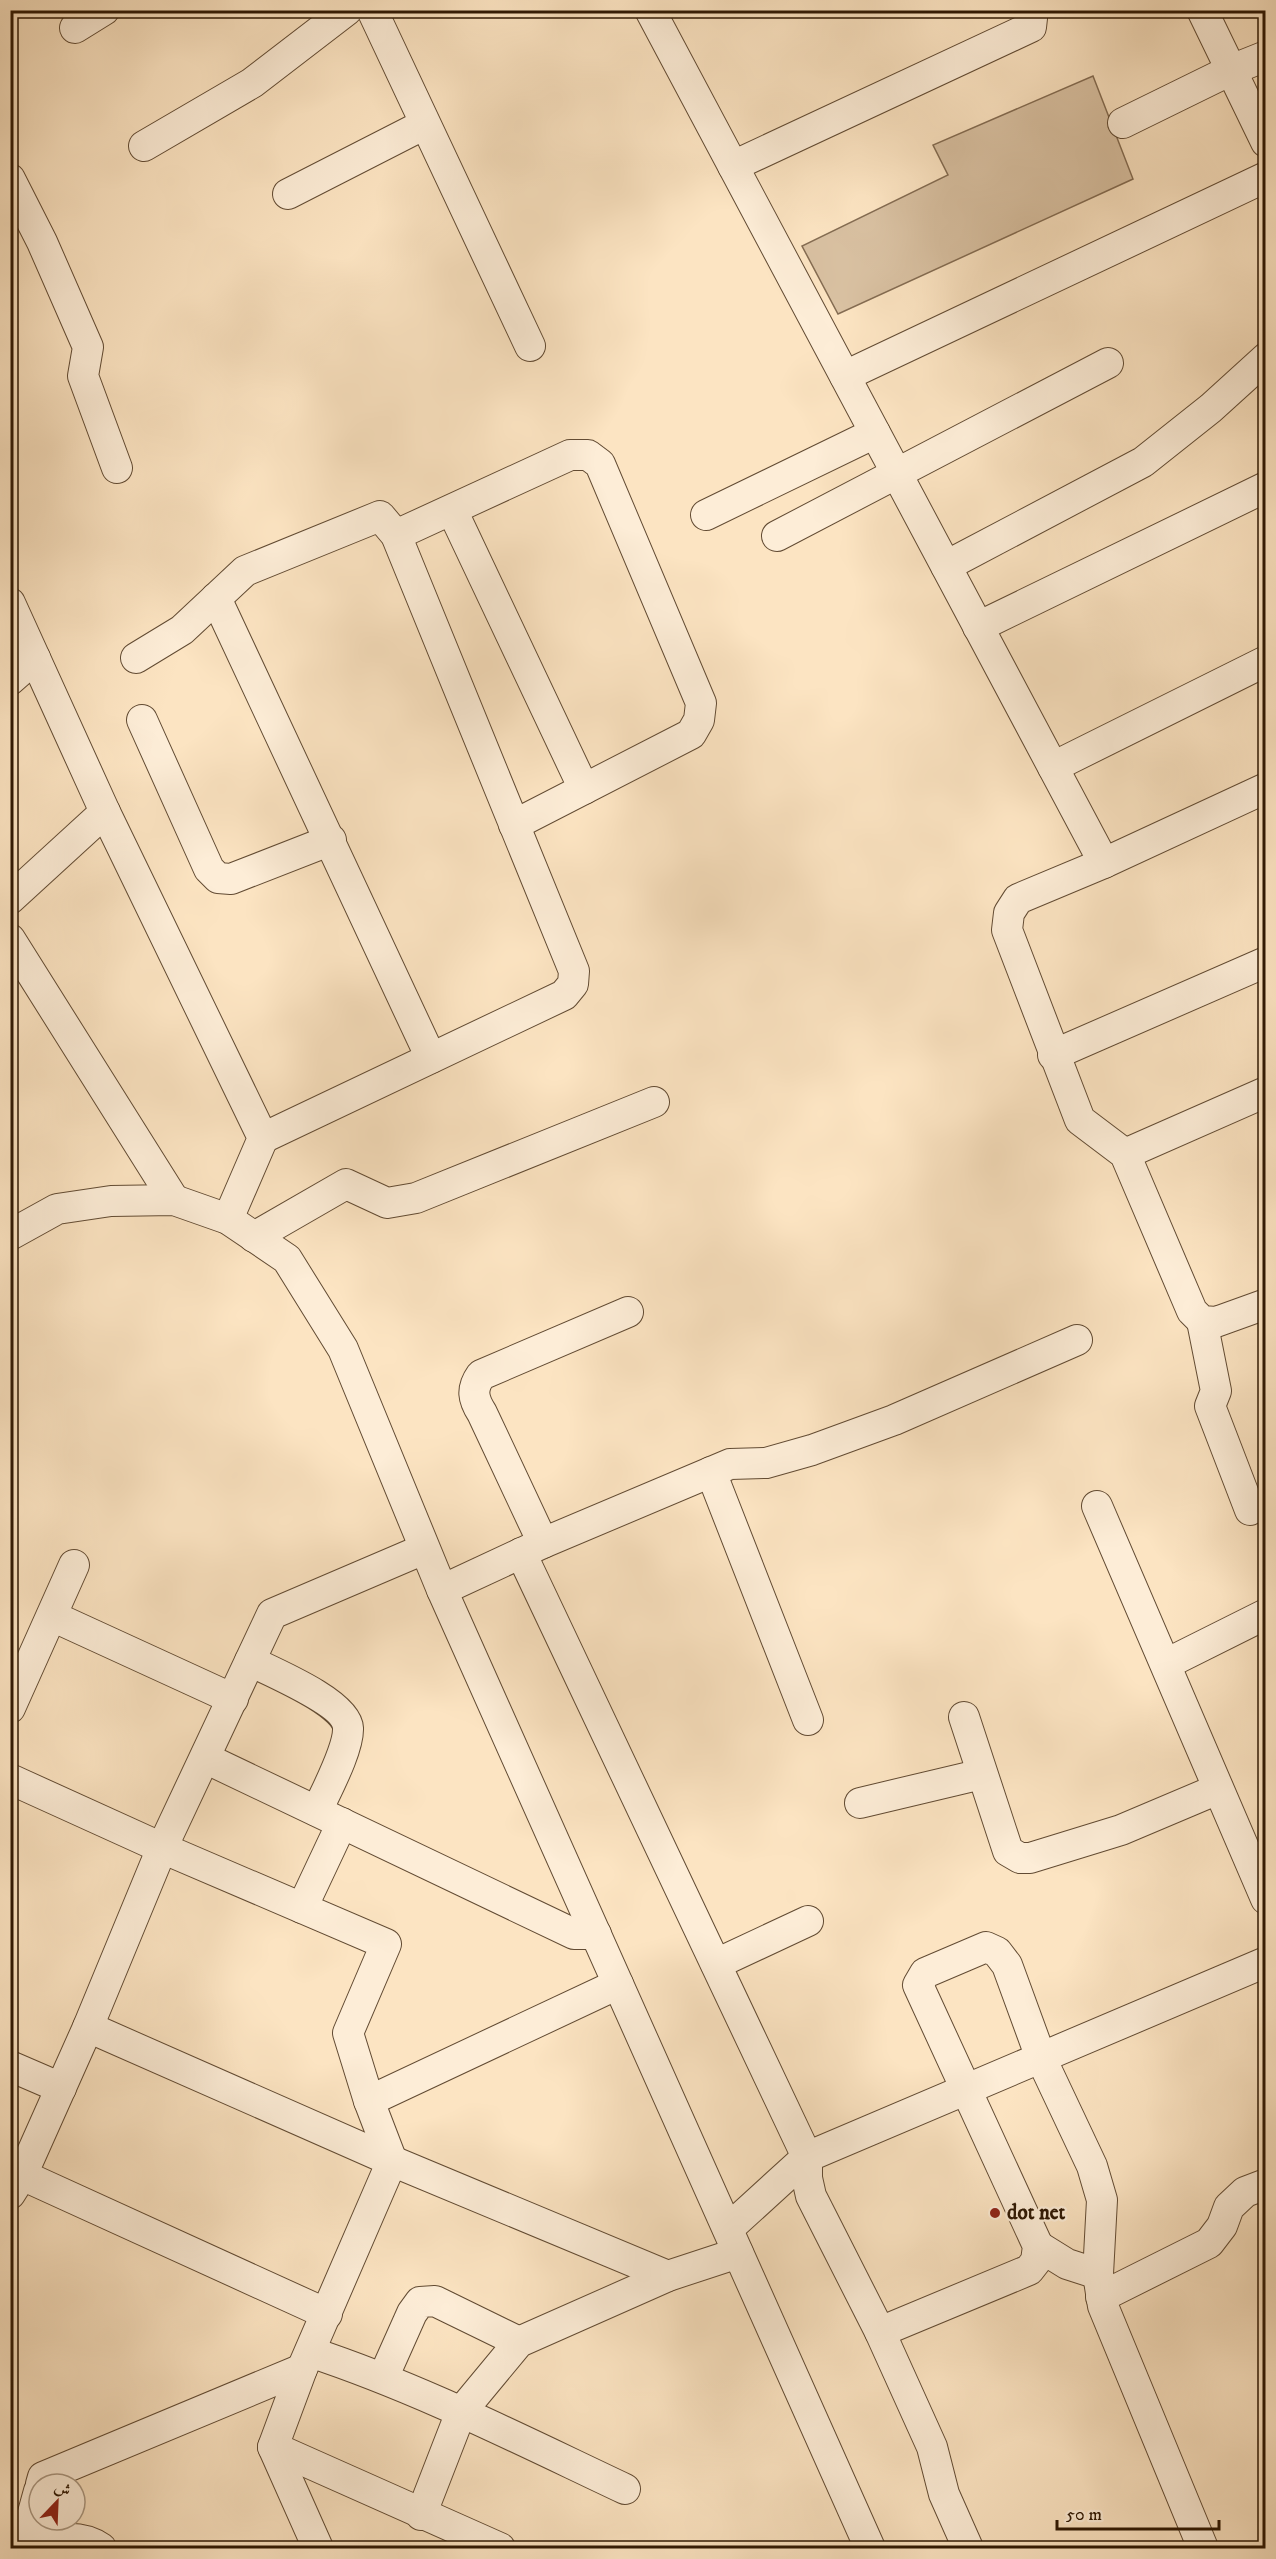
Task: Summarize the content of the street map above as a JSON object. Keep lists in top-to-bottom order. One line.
{"places":["dot net"],"scale_bar":"50 m","north":"top right"}
